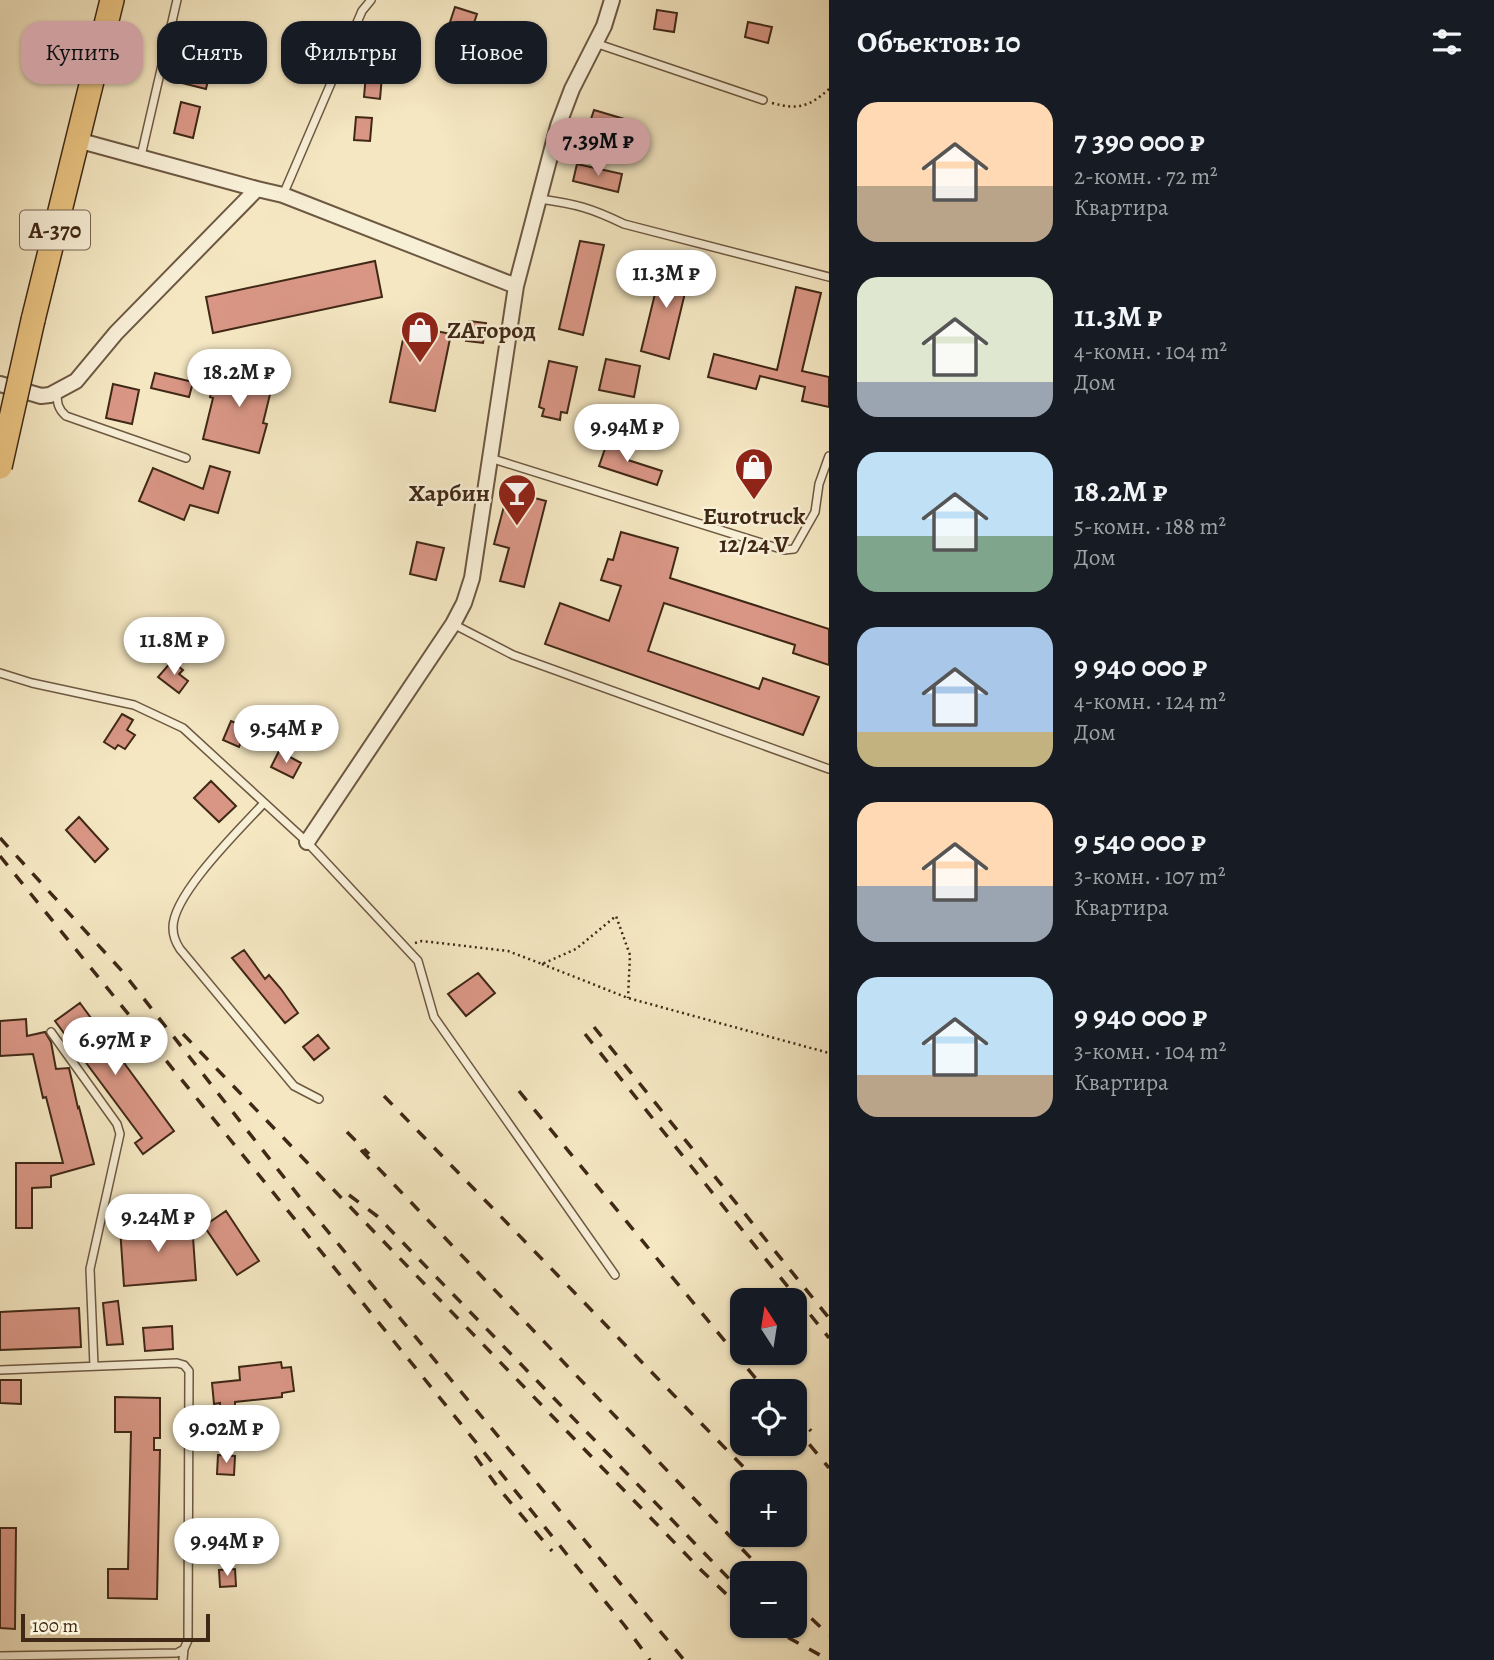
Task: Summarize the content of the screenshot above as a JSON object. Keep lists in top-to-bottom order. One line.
{"streets":{"highway":["А-370"]},"places":{"shop":["ZAгород","Eurotruck 12/24 V"],"bar":["Харбин"]},"scale_bar":"100 m","north":"top","page":{"heading":"Объектов: 10","chip":["Купить","Снять","Фильтры","Новое"],"list":[{"name":"7 390 000 ₽","note":"2-комн. · 72 m² · Квартира"},{"name":"11.3M ₽","note":"4-комн. · 104 m² · Дом"},{"name":"18.2M ₽","note":"5-комн. · 188 m² · Дом"},{"name":"9 940 000 ₽","note":"4-комн. · 124 m² · Дом"},{"name":"9 540 000 ₽","note":"3-комн. · 107 m² · Квартира"},{"name":"9 940 000 ₽","note":"3-комн. · 104 m² · Квартира"}],"price":["7.39M ₽","11.3M ₽","18.2M ₽","9.94M ₽","11.8M ₽","9.54M ₽","6.97M ₽","9.24M ₽","9.02M ₽","9.94M ₽"],"map_buttons":["+","−"],"scale":"100 m"}}
